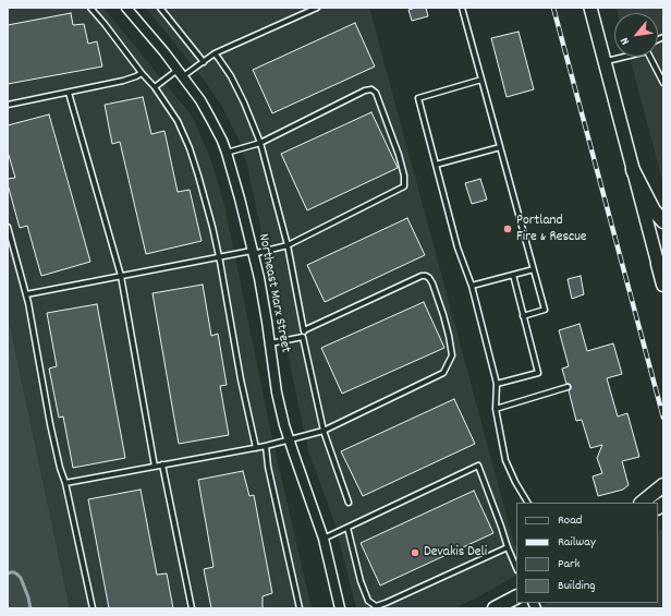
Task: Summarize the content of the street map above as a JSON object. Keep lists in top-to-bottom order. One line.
{"streets":{"street":["Northeast Marx Street"]},"places":["Portland Fire & Rescue","Devakis Deli"],"legend":["Road","Railway","Park","Building"],"north":"bottom left"}
